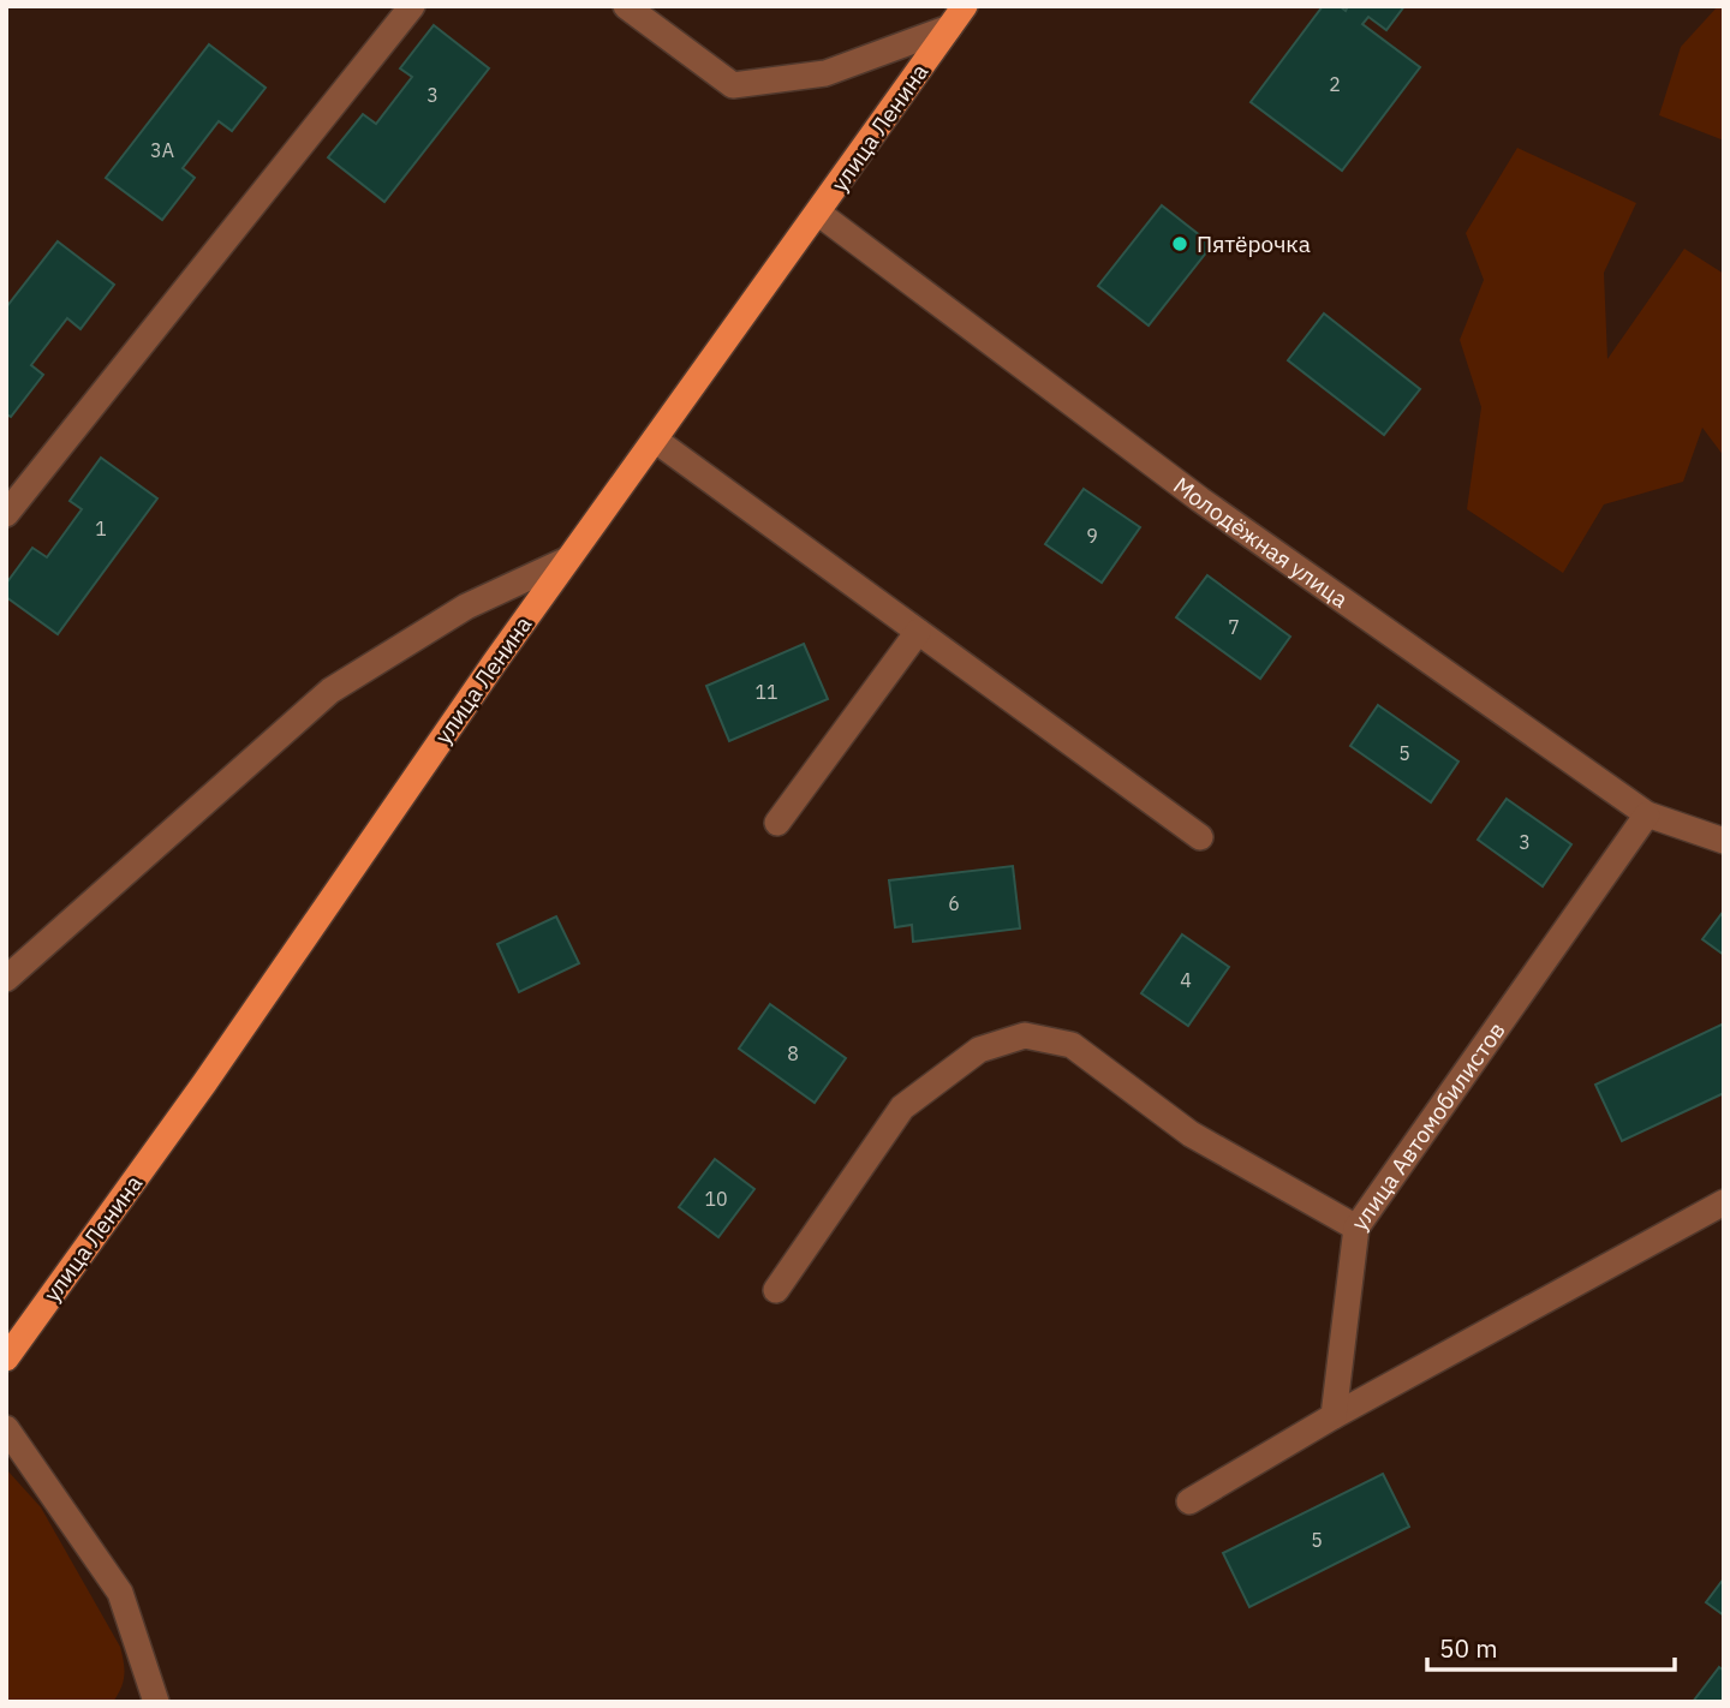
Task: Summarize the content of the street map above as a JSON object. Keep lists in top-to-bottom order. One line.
{"streets":{"main road":["улица Ленина"],"street":["Молодёжная улица","улица Автомобилистов"]},"crossings":[["улица Ленина","Молодёжная улица"],["Молодёжная улица","улица Автомобилистов"]],"places":["Пятёрочка"],"house_numbers":["2","3","3А","1","9","7","11","5","3","6","4","8","10","5"],"scale_bar":"50 m"}
